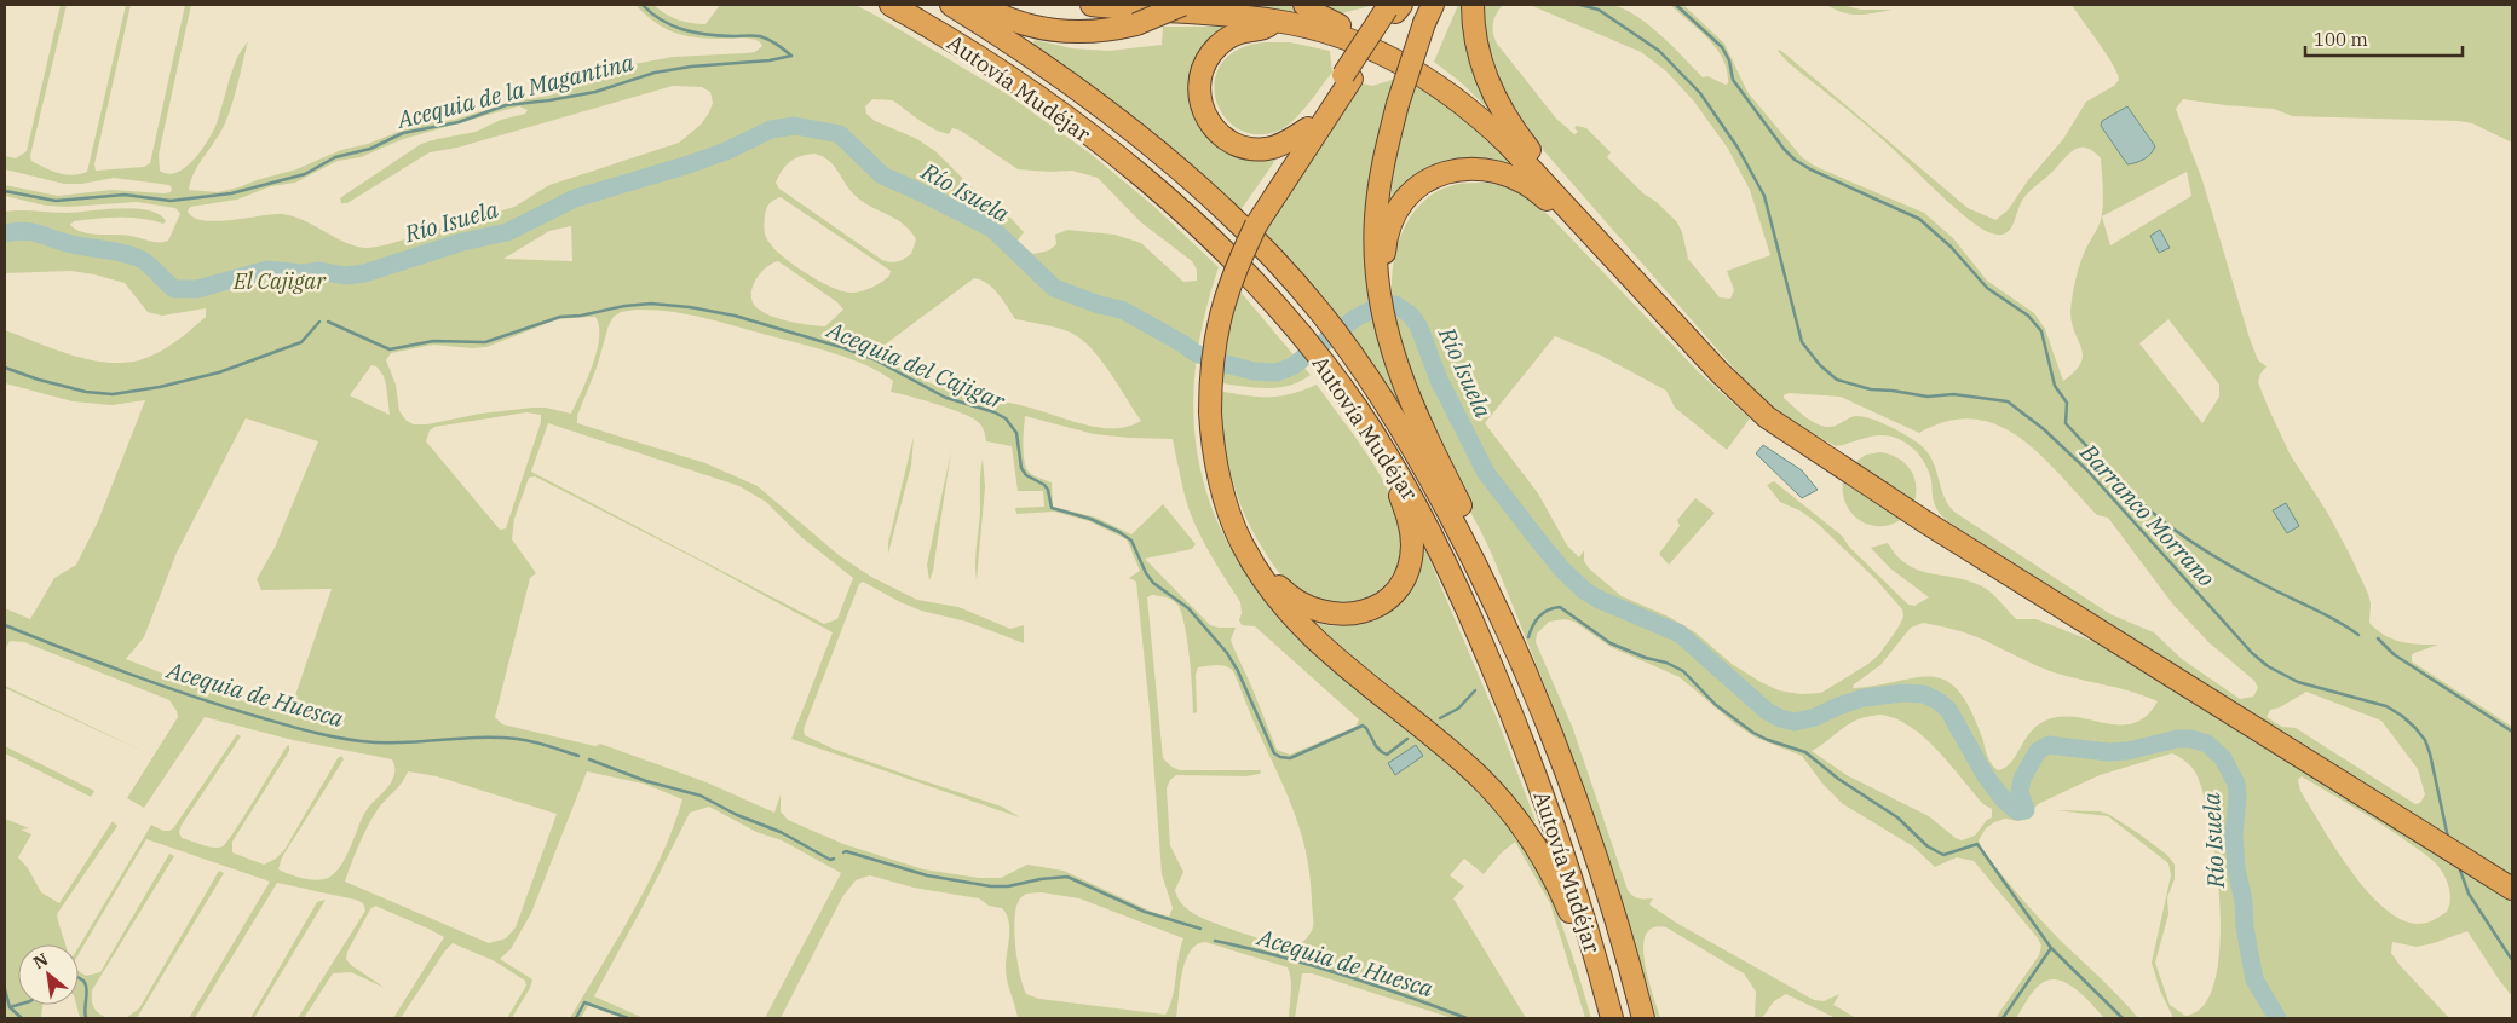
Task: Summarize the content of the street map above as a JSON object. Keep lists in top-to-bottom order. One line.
{"streets":{"highway":["Autovía Mudéjar"]},"water":["Acequia de la Magantina","Río Isuela","Acequia del Cajigar","Barranco Morrano","Acequia de Huesca"],"parks":["El Cajigar"],"scale_bar":"100 m","north":"top left"}
